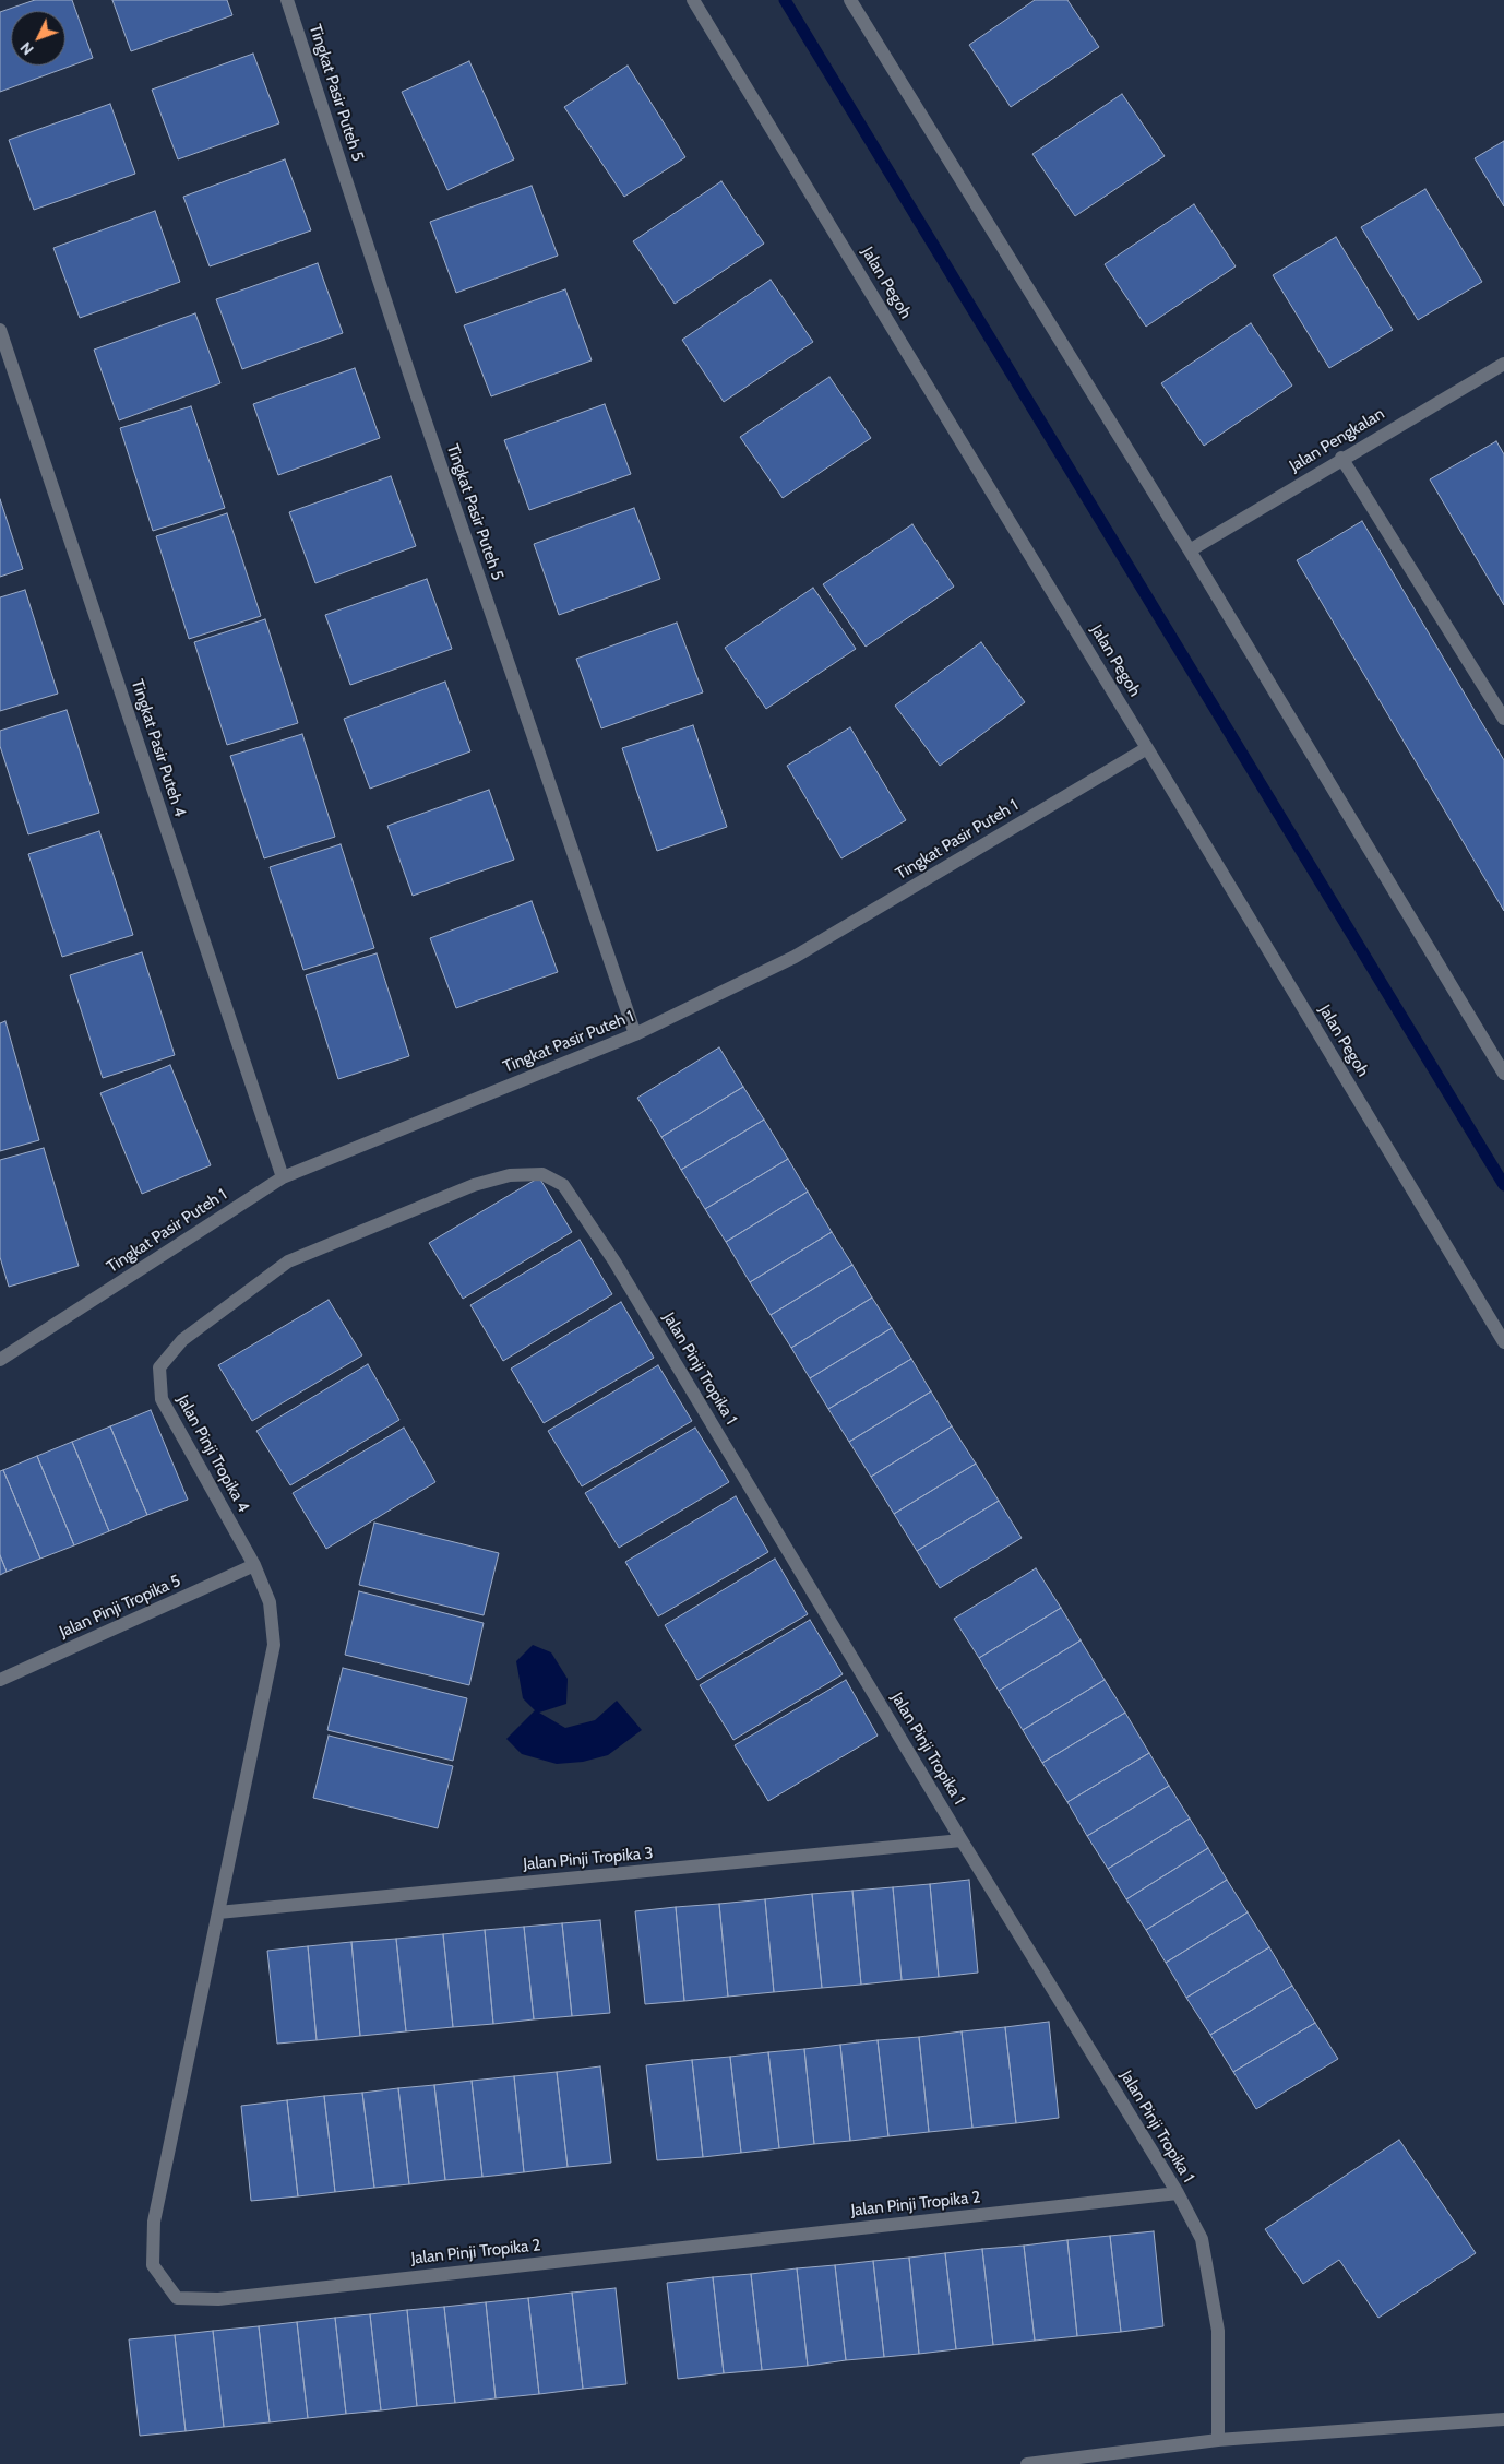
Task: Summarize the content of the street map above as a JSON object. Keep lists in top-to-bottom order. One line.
{"streets":{"street":["Tingkat Pasir Puteh 5","Jalan Pegoh","Jalan Pengkalan","Tingkat Pasir Puteh 4","Tingkat Pasir Puteh 1","Jalan Pinji Tropika 1","Jalan Pinji Tropika 4","Jalan Pinji Tropika 5","Jalan Pinji Tropika 3","Jalan Pinji Tropika 2"]},"crossings":[["Tingkat Pasir Puteh 5","Tingkat Pasir Puteh 1"],["Jalan Pegoh","Tingkat Pasir Puteh 1"],["Tingkat Pasir Puteh 4","Tingkat Pasir Puteh 1"],["Jalan Pinji Tropika 1","Jalan Pinji Tropika 4"],["Jalan Pinji Tropika 1","Jalan Pinji Tropika 3"],["Jalan Pinji Tropika 1","Jalan Pinji Tropika 2"],["Jalan Pinji Tropika 4","Jalan Pinji Tropika 5"],["Jalan Pinji Tropika 4","Jalan Pinji Tropika 3"],["Jalan Pinji Tropika 4","Jalan Pinji Tropika 2"],["Jalan Pinji Tropika 3","Jalan Pinji Tropika 2"]],"north":"bottom left"}
